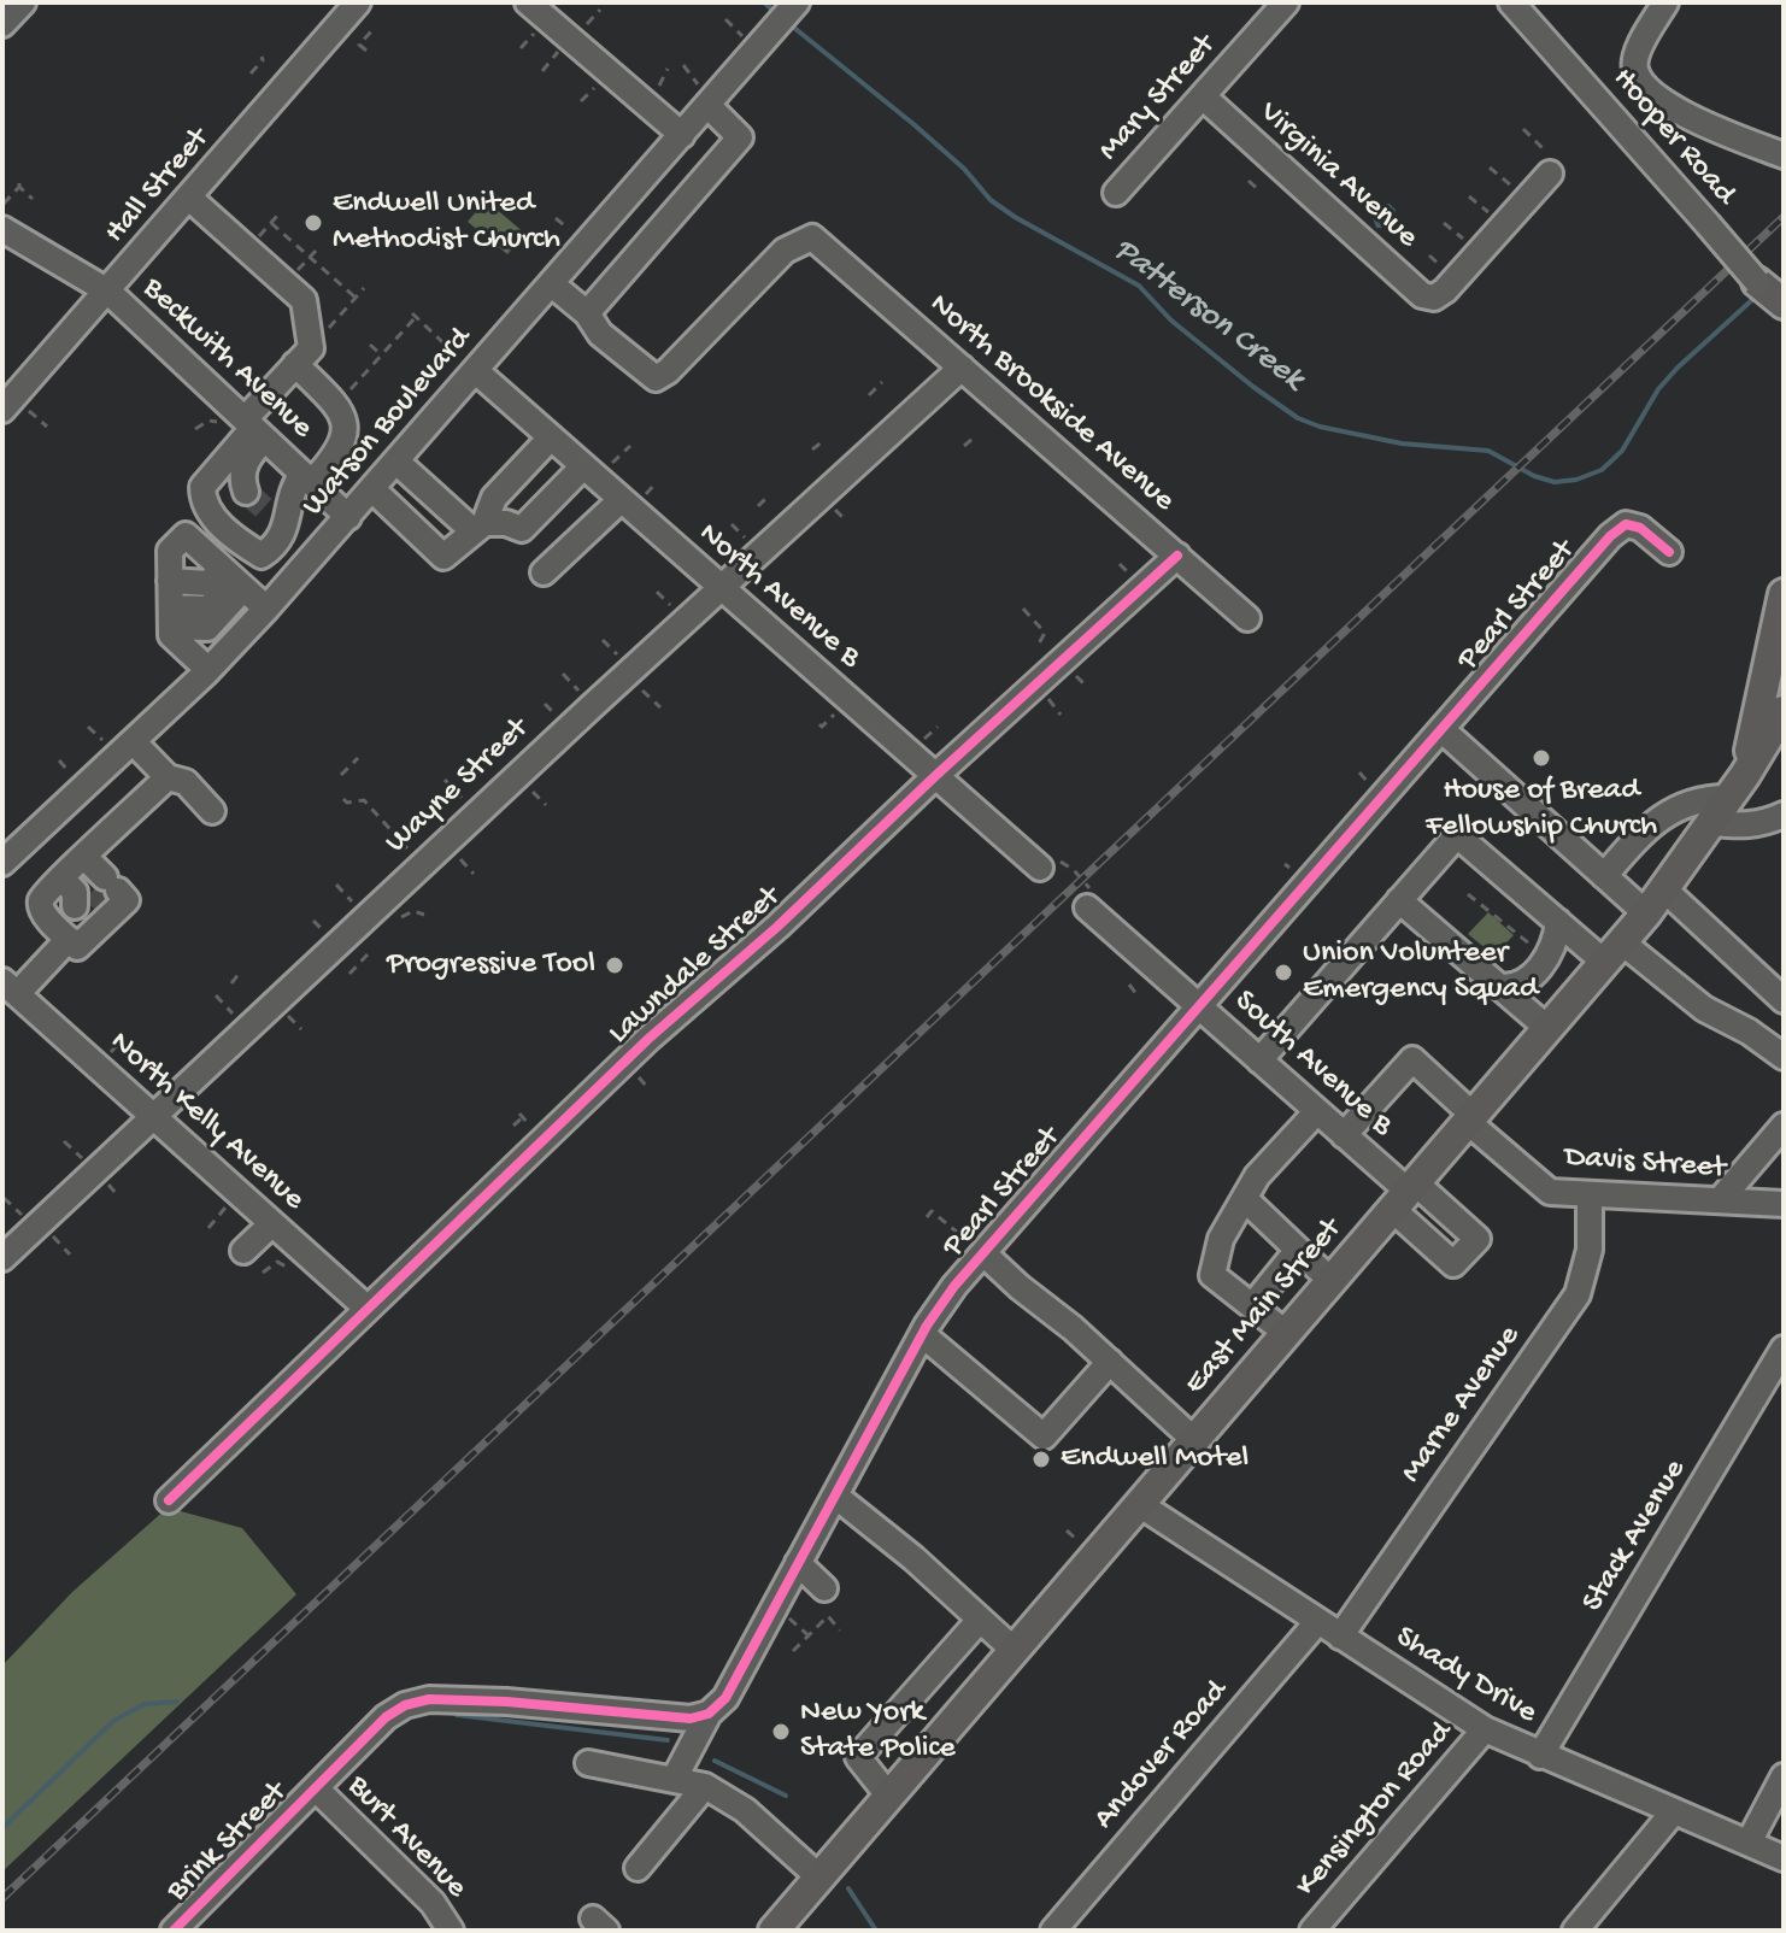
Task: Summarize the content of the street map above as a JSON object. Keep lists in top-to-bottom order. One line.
{"streets":{"main road":["East Main Street"],"street":["Mary Street","Hooper Road","Virginia Avenue","Hall Street","Beckwith Avenue","North Brookside Avenue","Watson Boulevard","North Avenue B","Pearl Street","Wayne Street","Lawndale Street","South Avenue B","North Kelly Avenue","Davis Street","Marne Avenue","Stack Avenue","Shady Drive","Andover Road","Kensington Road","Burt Avenue","Brink Street"]},"crossings":[["Mary Street","Virginia Avenue"],["Hall Street","Beckwith Avenue"],["Beckwith Avenue","Watson Boulevard"],["North Brookside Avenue","Wayne Street"],["North Brookside Avenue","Lawndale Street"],["Watson Boulevard","North Avenue B"],["North Avenue B","Wayne Street"],["North Avenue B","Lawndale Street"],["Pearl Street","South Avenue B"],["Wayne Street","North Kelly Avenue"],["Lawndale Street","North Kelly Avenue"],["South Avenue B","Davis Street"],["South Avenue B","East Main Street"],["Davis Street","East Main Street"],["Davis Street","Marne Avenue"],["East Main Street","Shady Drive"],["Marne Avenue","Shady Drive"],["Stack Avenue","Shady Drive"],["Shady Drive","Andover Road"],["Shady Drive","Kensington Road"],["Burt Avenue","Brink Street"]],"water":["Patterson Creek"],"places":["Endwell United Methodist Church","House of Bread Fellowship Church","Progressive Tool","Union Volunteer Emergency Squad","Endwell Motel","New York State Police"]}
